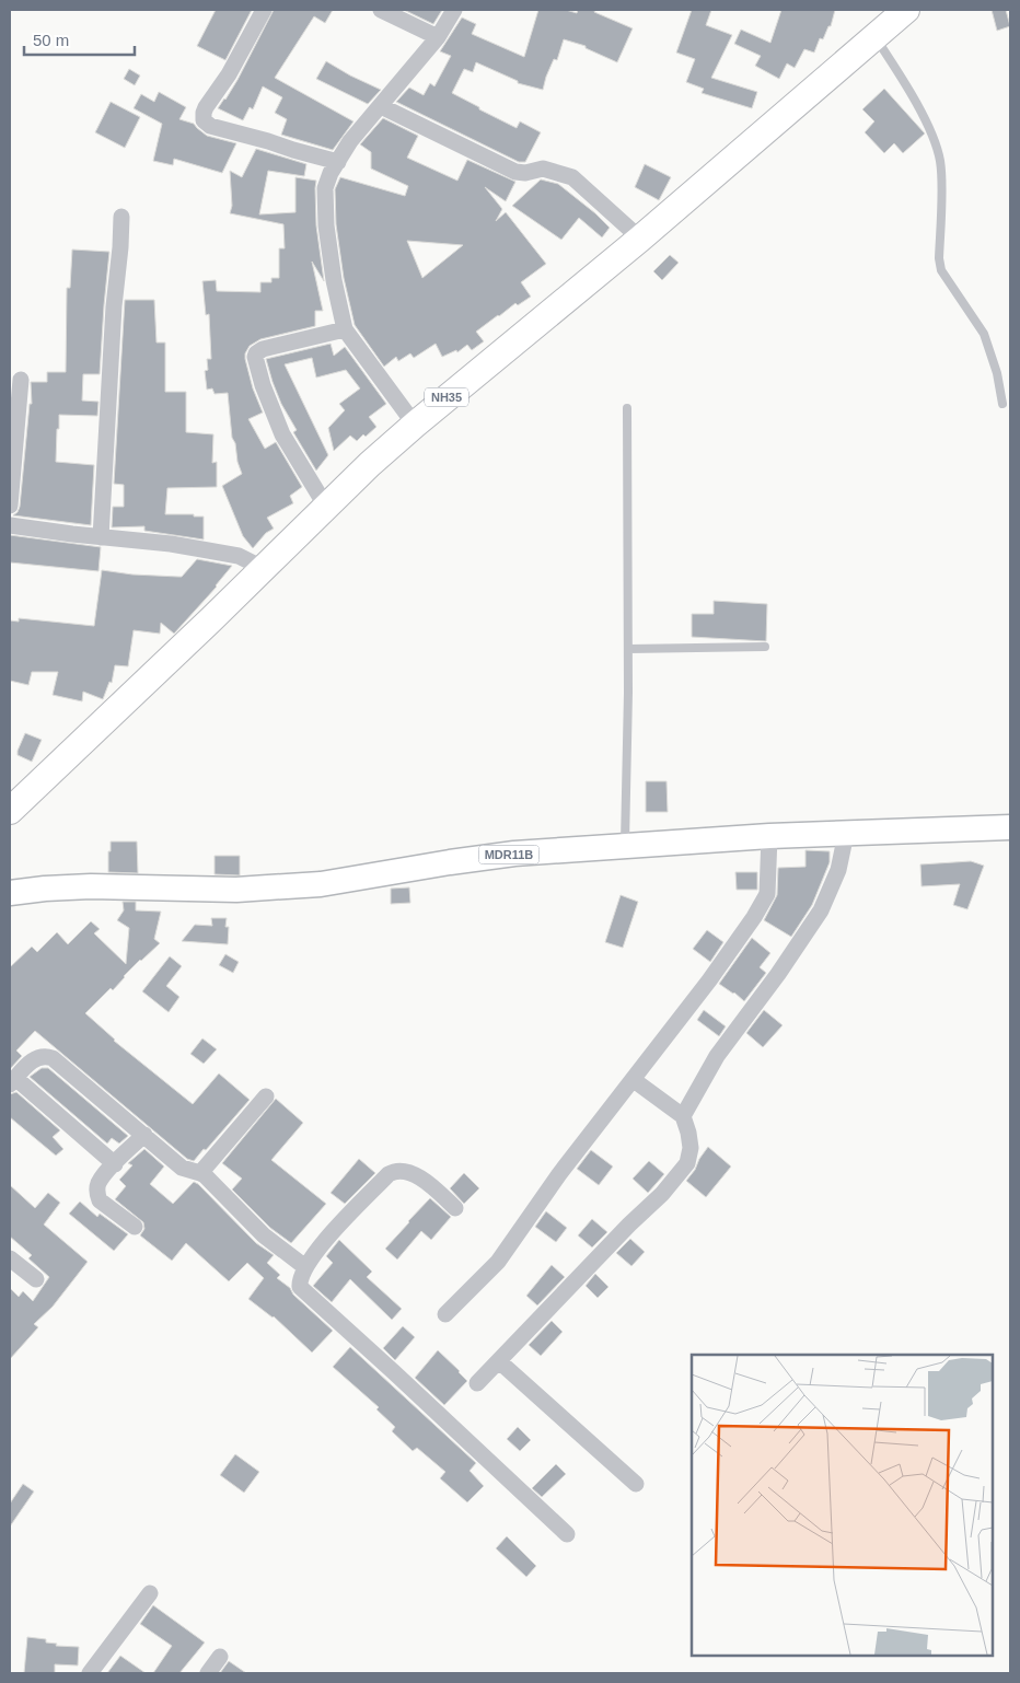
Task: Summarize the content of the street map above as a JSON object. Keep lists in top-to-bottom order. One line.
{"streets":{"highway":["NH35"],"main road":["MDR11B"]},"scale_bar":"50 m"}
